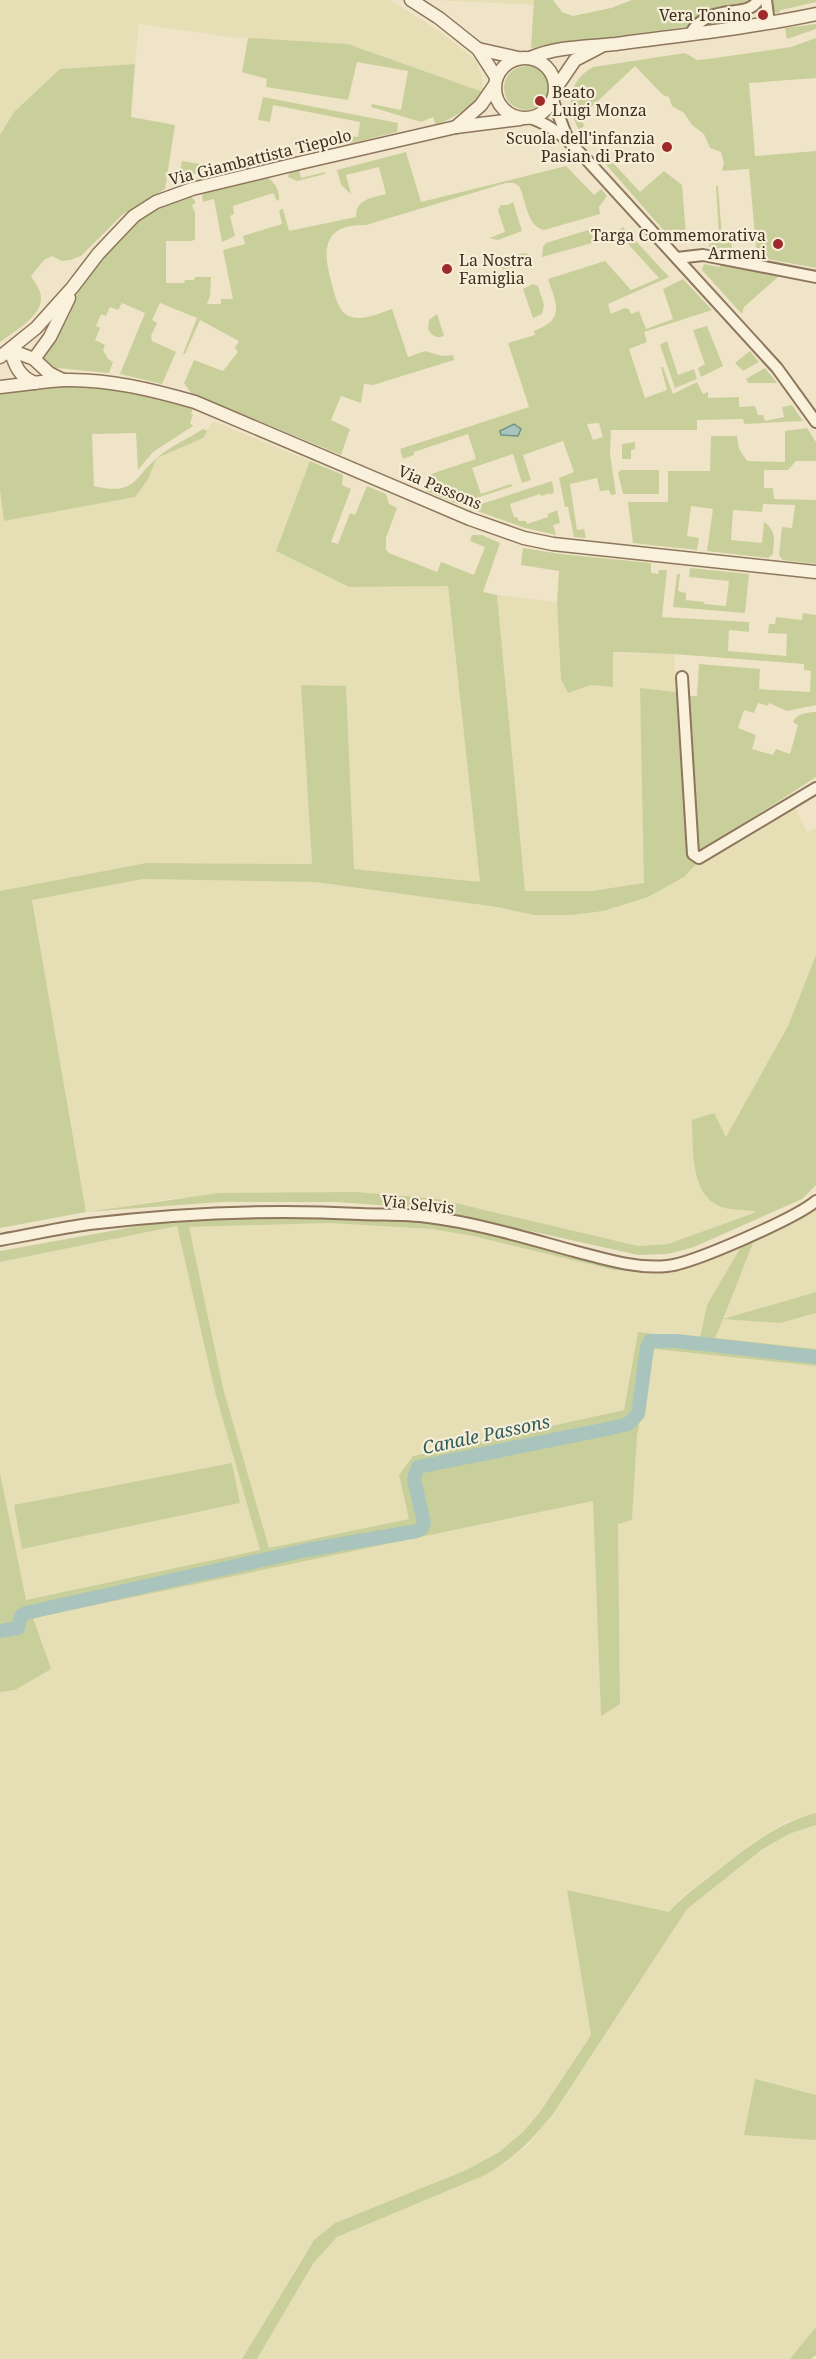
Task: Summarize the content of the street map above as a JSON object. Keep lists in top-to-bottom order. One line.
{"streets":{"street":["Via Giambattista Tiepolo","Via Passons","Via Selvis"]},"crossings":[["Via Giambattista Tiepolo","Via Passons"]],"water":["Canale Passons"],"places":["Vera Tonino","Beato Luigi Monza","Scuola dell'infanzia Pasian di Prato","Targa Commemorativa Armeni","La Nostra Famiglia"]}
